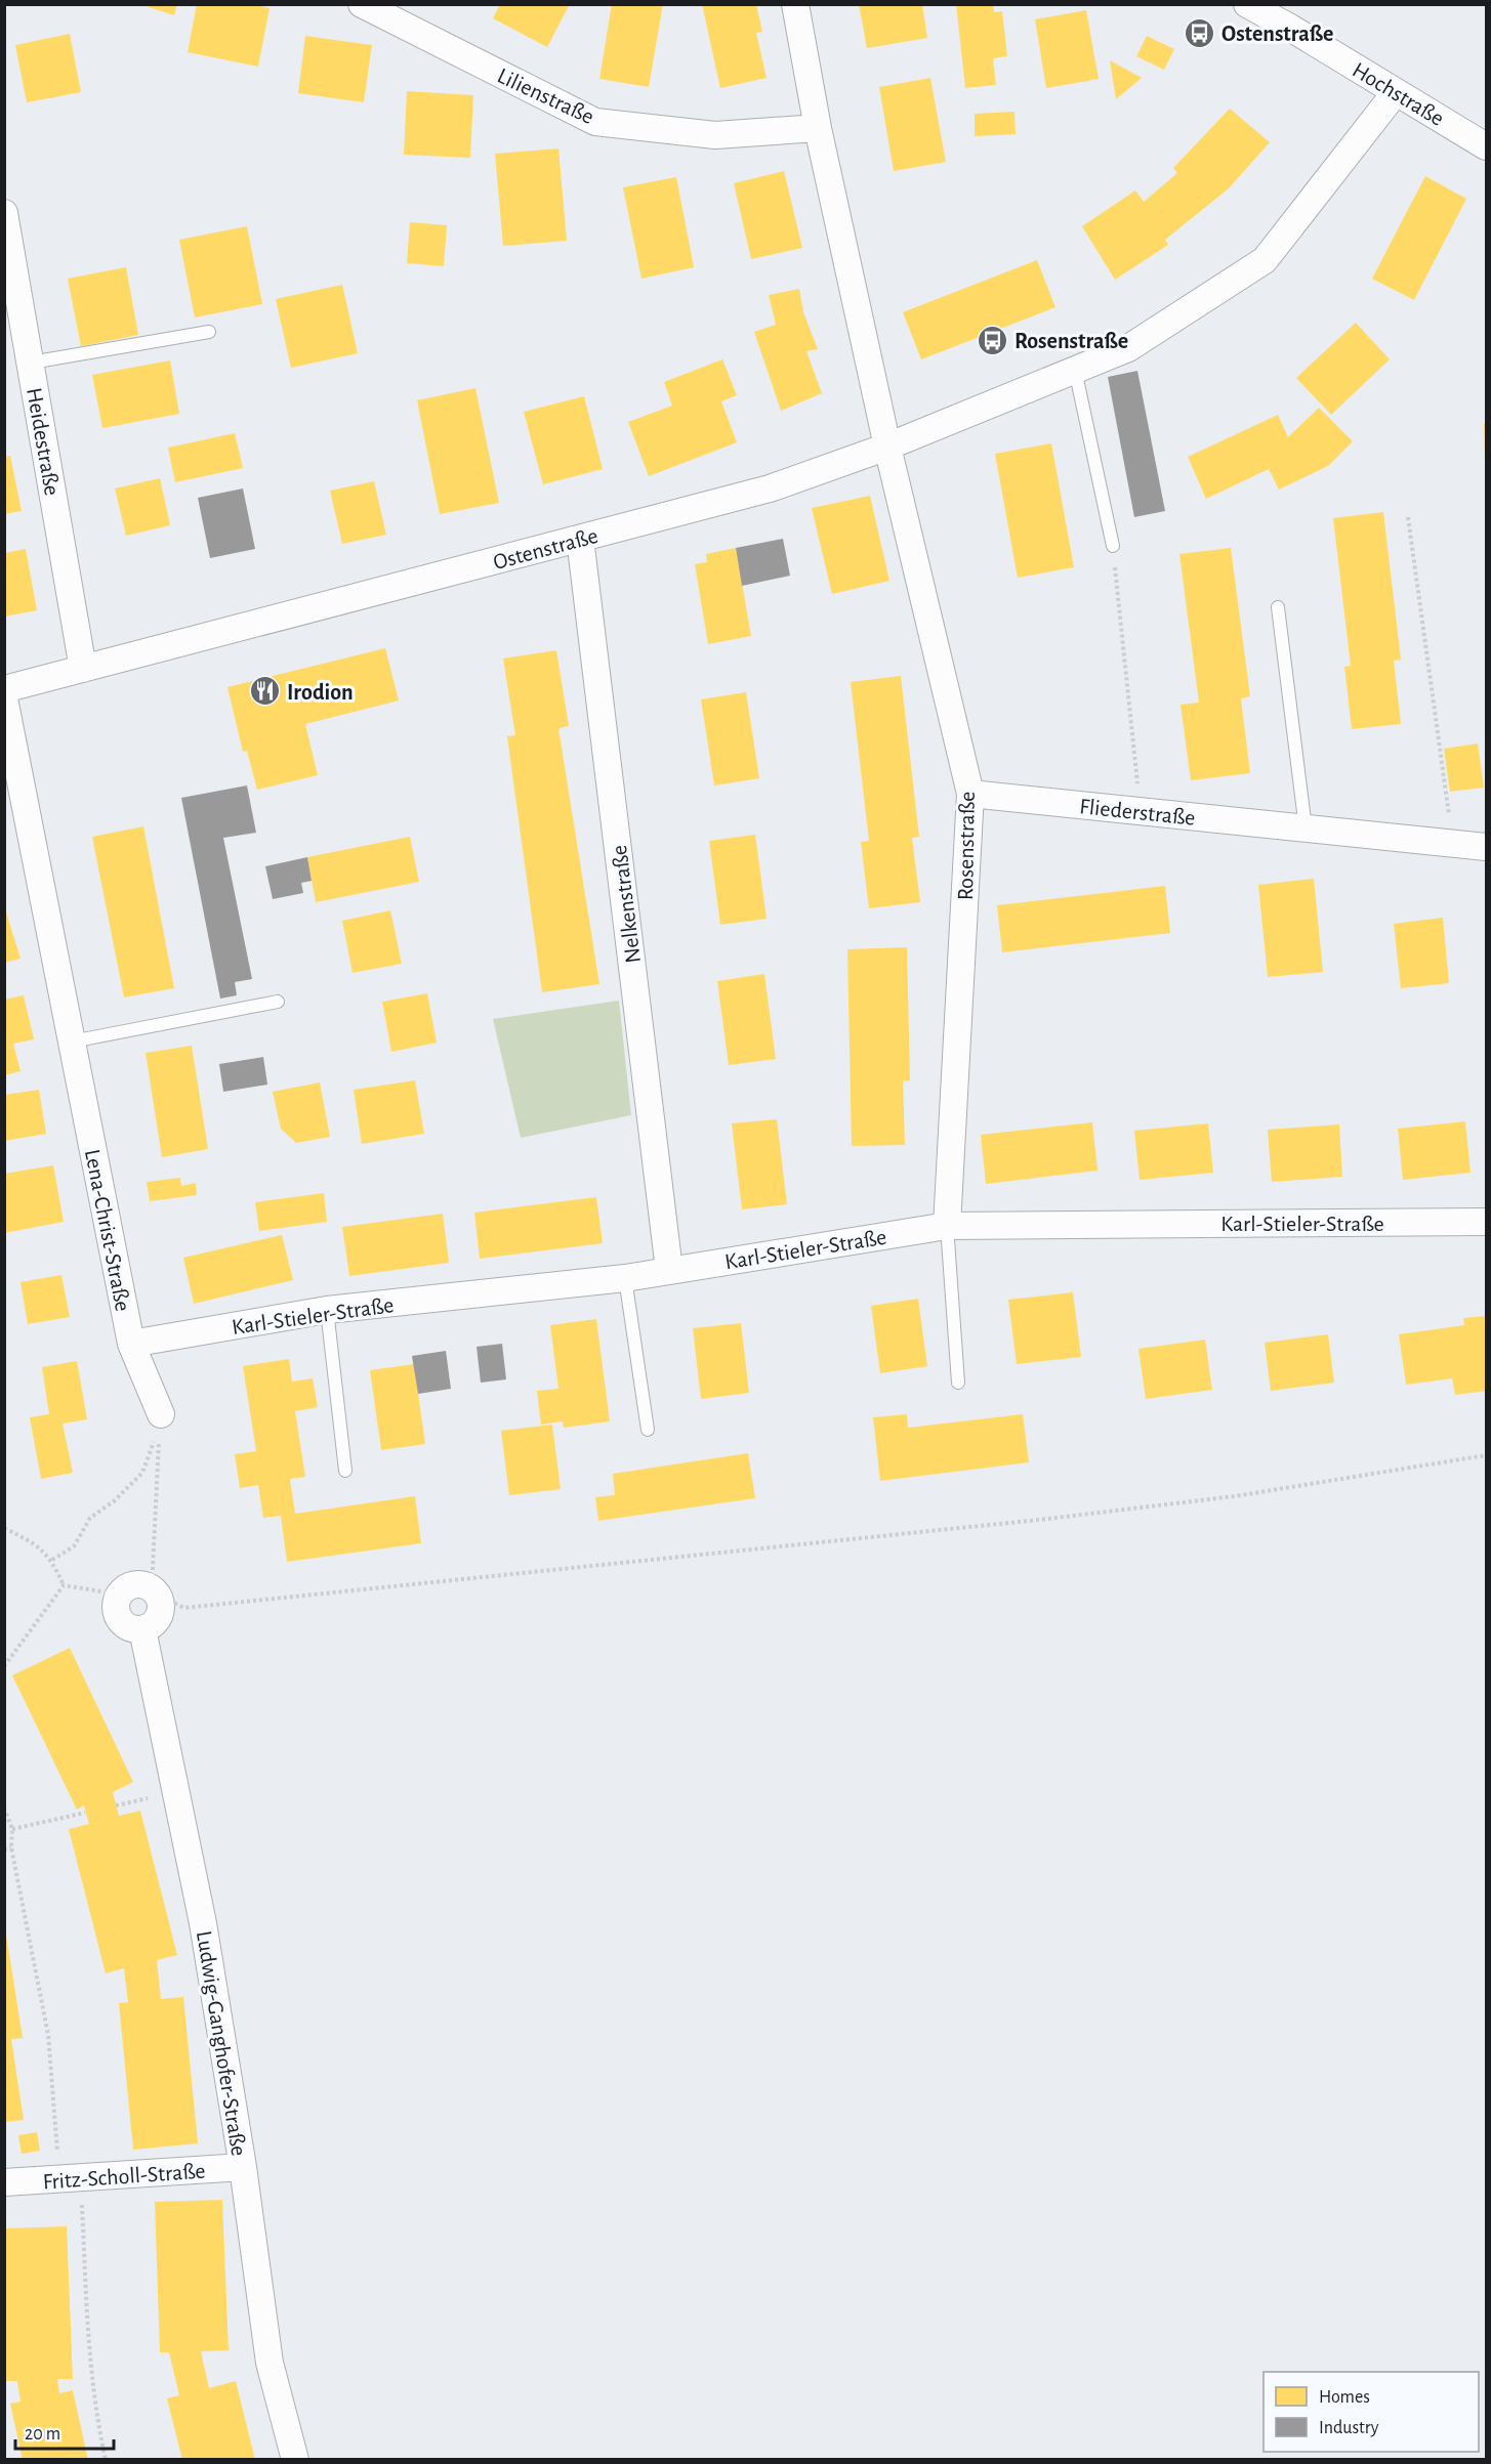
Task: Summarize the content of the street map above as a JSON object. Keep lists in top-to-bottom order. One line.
{"streets":{"street":["Hochstraße","Lilienstraße","Heidestraße","Ostenstraße","Fliederstraße","Rosenstraße","Nelkenstraße","Karl-Stieler-Straße","Lena-Christ-Straße","Ludwig-Ganghofer-Straße","Fritz-Scholl-Straße"]},"crossings":[["Hochstraße","Ostenstraße"],["Lilienstraße","Rosenstraße"],["Heidestraße","Ostenstraße"],["Ostenstraße","Rosenstraße"],["Ostenstraße","Nelkenstraße"],["Fliederstraße","Rosenstraße"],["Rosenstraße","Karl-Stieler-Straße"],["Nelkenstraße","Karl-Stieler-Straße"],["Karl-Stieler-Straße","Lena-Christ-Straße"],["Ludwig-Ganghofer-Straße","Fritz-Scholl-Straße"]],"places":{"bus stop":["Ostenstraße","Rosenstraße"],"restaurant":["Irodion"]},"legend":["Homes","Industry"],"scale_bar":"20 m"}
